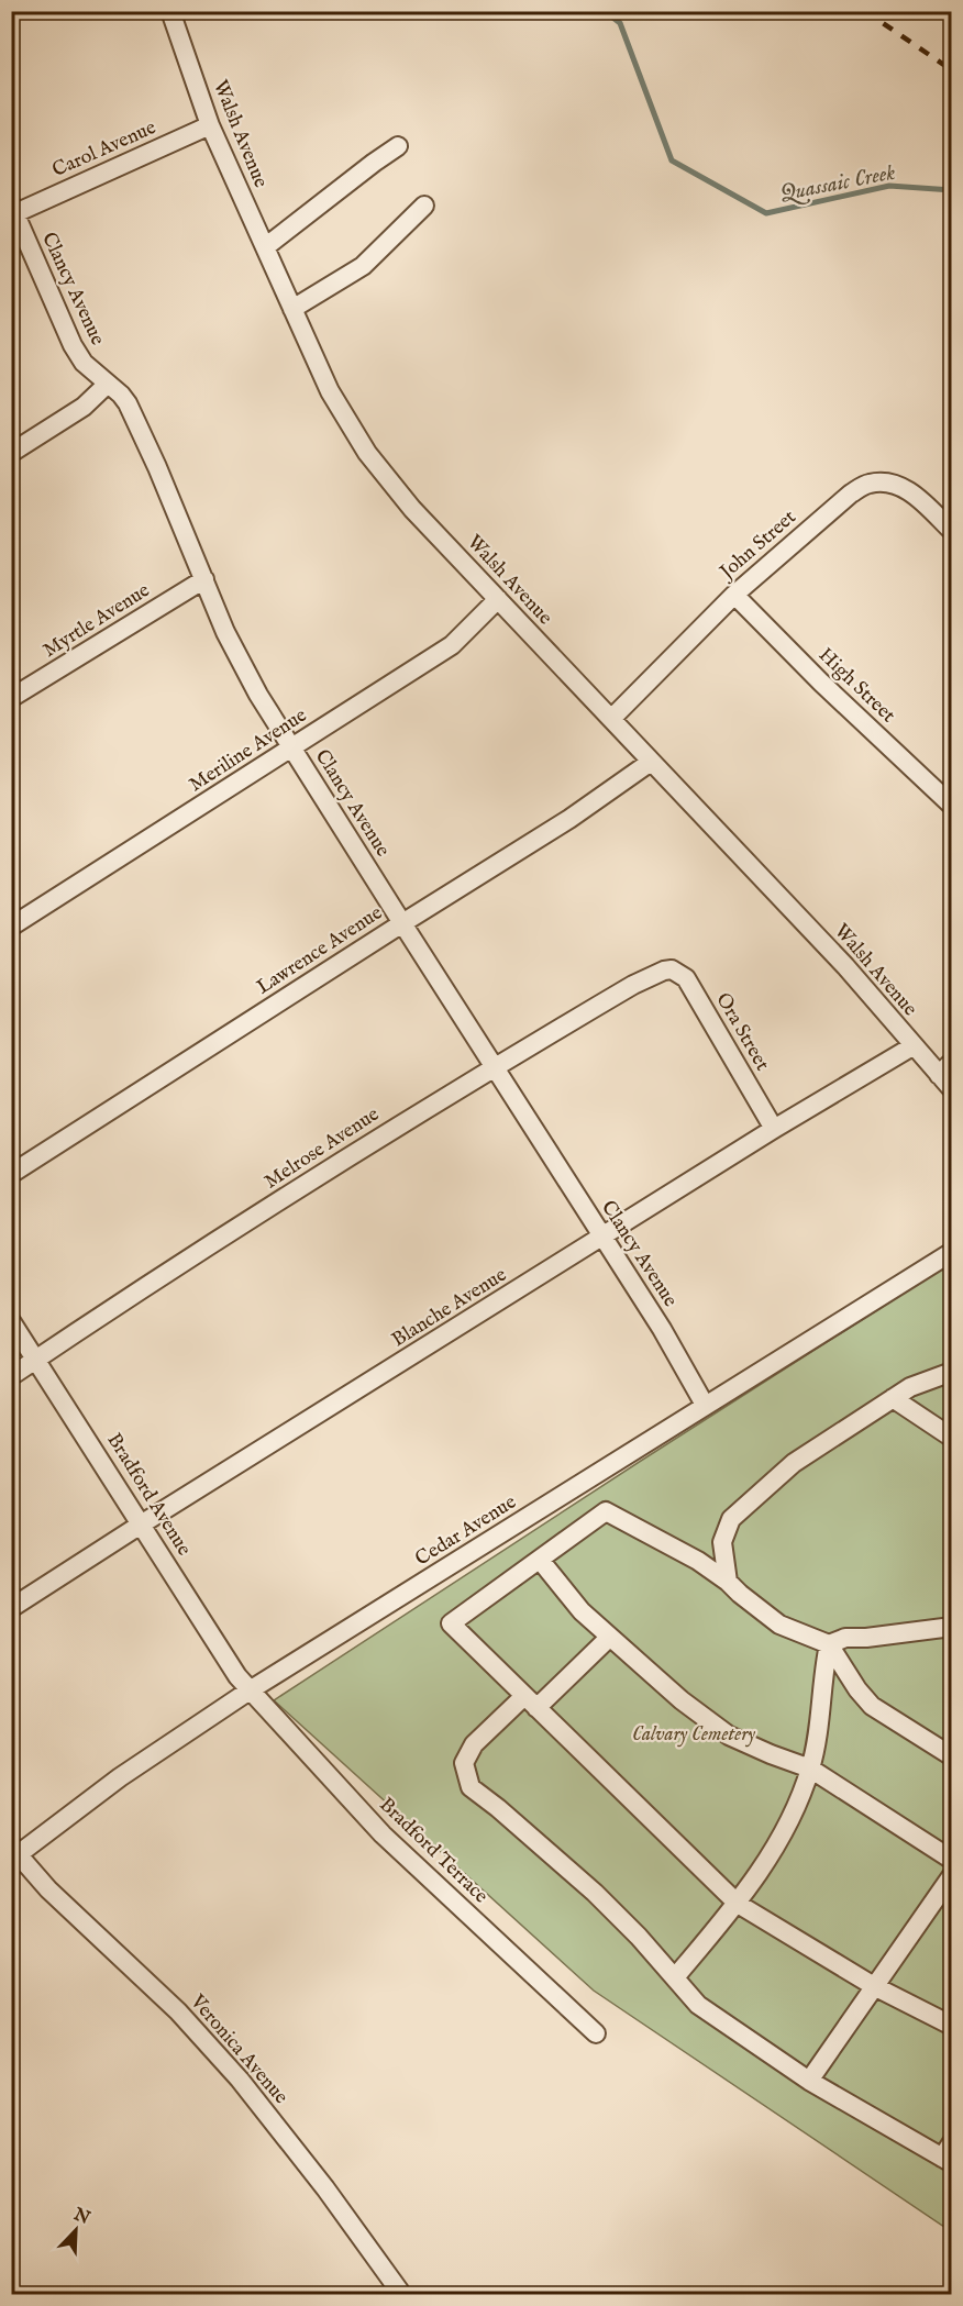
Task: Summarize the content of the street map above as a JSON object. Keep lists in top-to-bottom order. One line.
{"streets":{"street":["Walsh Avenue","Carol Avenue","Clancy Avenue","John Street","Myrtle Avenue","High Street","Meriline Avenue","Lawrence Avenue","Ora Street","Melrose Avenue","Blanche Avenue","Bradford Avenue","Cedar Avenue","Bradford Terrace","Veronica Avenue"]},"crossings":[["Walsh Avenue","Carol Avenue"],["Walsh Avenue","John Street"],["Walsh Avenue","Meriline Avenue"],["Walsh Avenue","Lawrence Avenue"],["Walsh Avenue","Blanche Avenue"],["Carol Avenue","Clancy Avenue"],["Clancy Avenue","Myrtle Avenue"],["Clancy Avenue","Meriline Avenue"],["Clancy Avenue","Lawrence Avenue"],["Clancy Avenue","Melrose Avenue"],["Clancy Avenue","Blanche Avenue"],["Clancy Avenue","Cedar Avenue"],["John Street","High Street"],["Ora Street","Melrose Avenue"],["Ora Street","Blanche Avenue"],["Melrose Avenue","Bradford Avenue"],["Blanche Avenue","Bradford Avenue"],["Bradford Avenue","Cedar Avenue"],["Bradford Avenue","Bradford Terrace"],["Cedar Avenue","Bradford Terrace"],["Cedar Avenue","Veronica Avenue"]],"water":["Quassaic Creek"],"parks":["Calvary Cemetery"],"north":"top right"}
